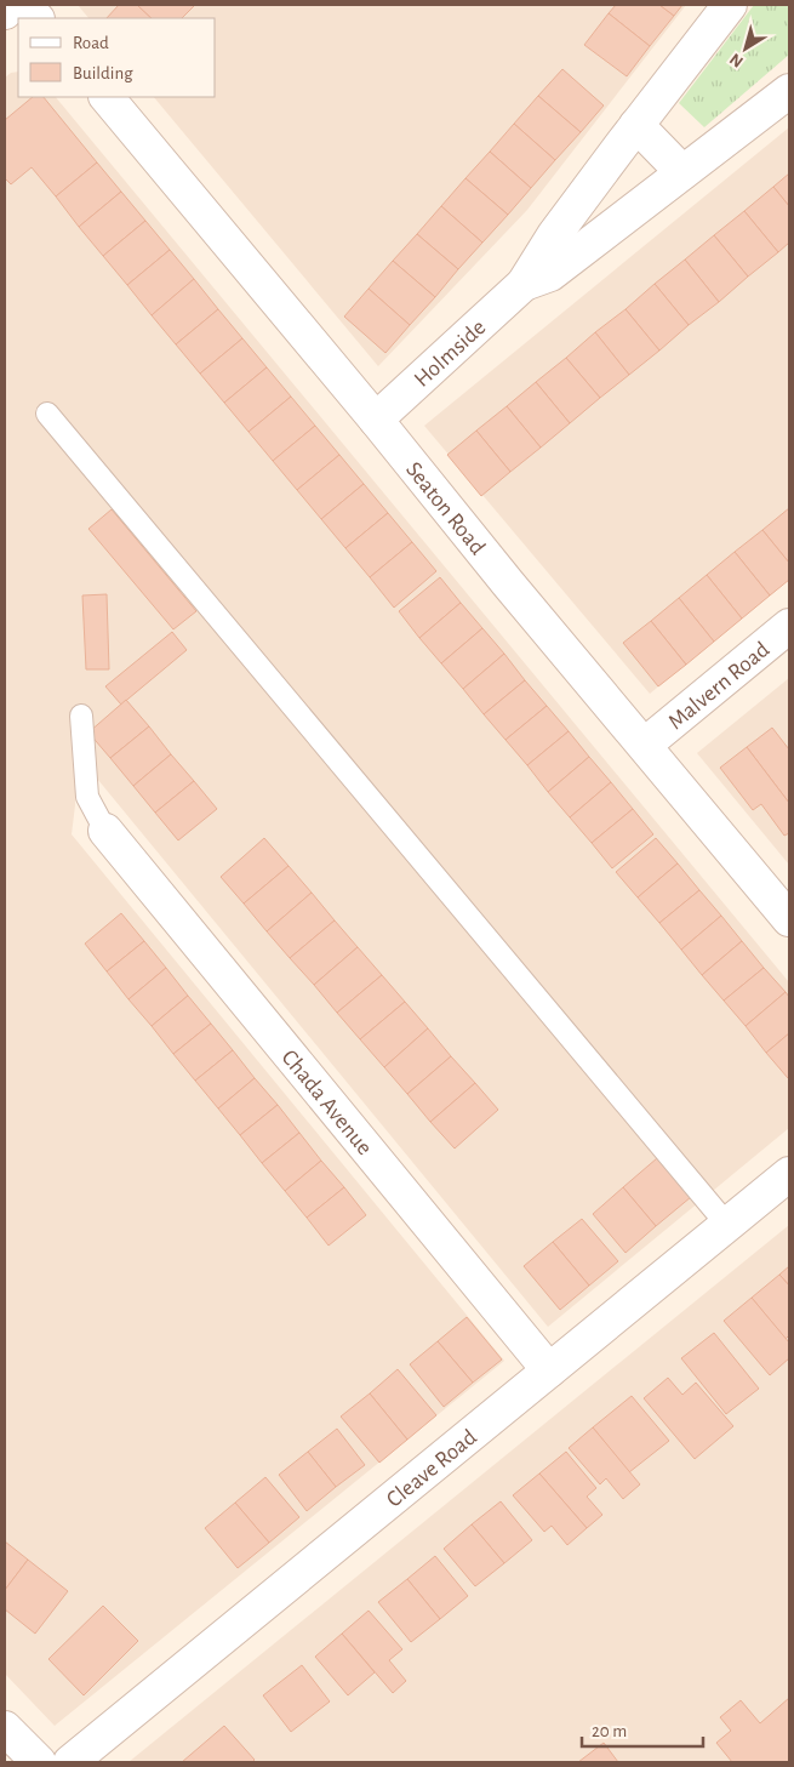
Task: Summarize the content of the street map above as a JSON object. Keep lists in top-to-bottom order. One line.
{"streets":{"street":["Holmside","Seaton Road","Malvern Road","Chada Avenue","Cleave Road"]},"crossings":[["Holmside","Seaton Road"],["Seaton Road","Malvern Road"],["Chada Avenue","Cleave Road"]],"legend":["Road","Building"],"scale_bar":"20 m","north":"bottom left"}
